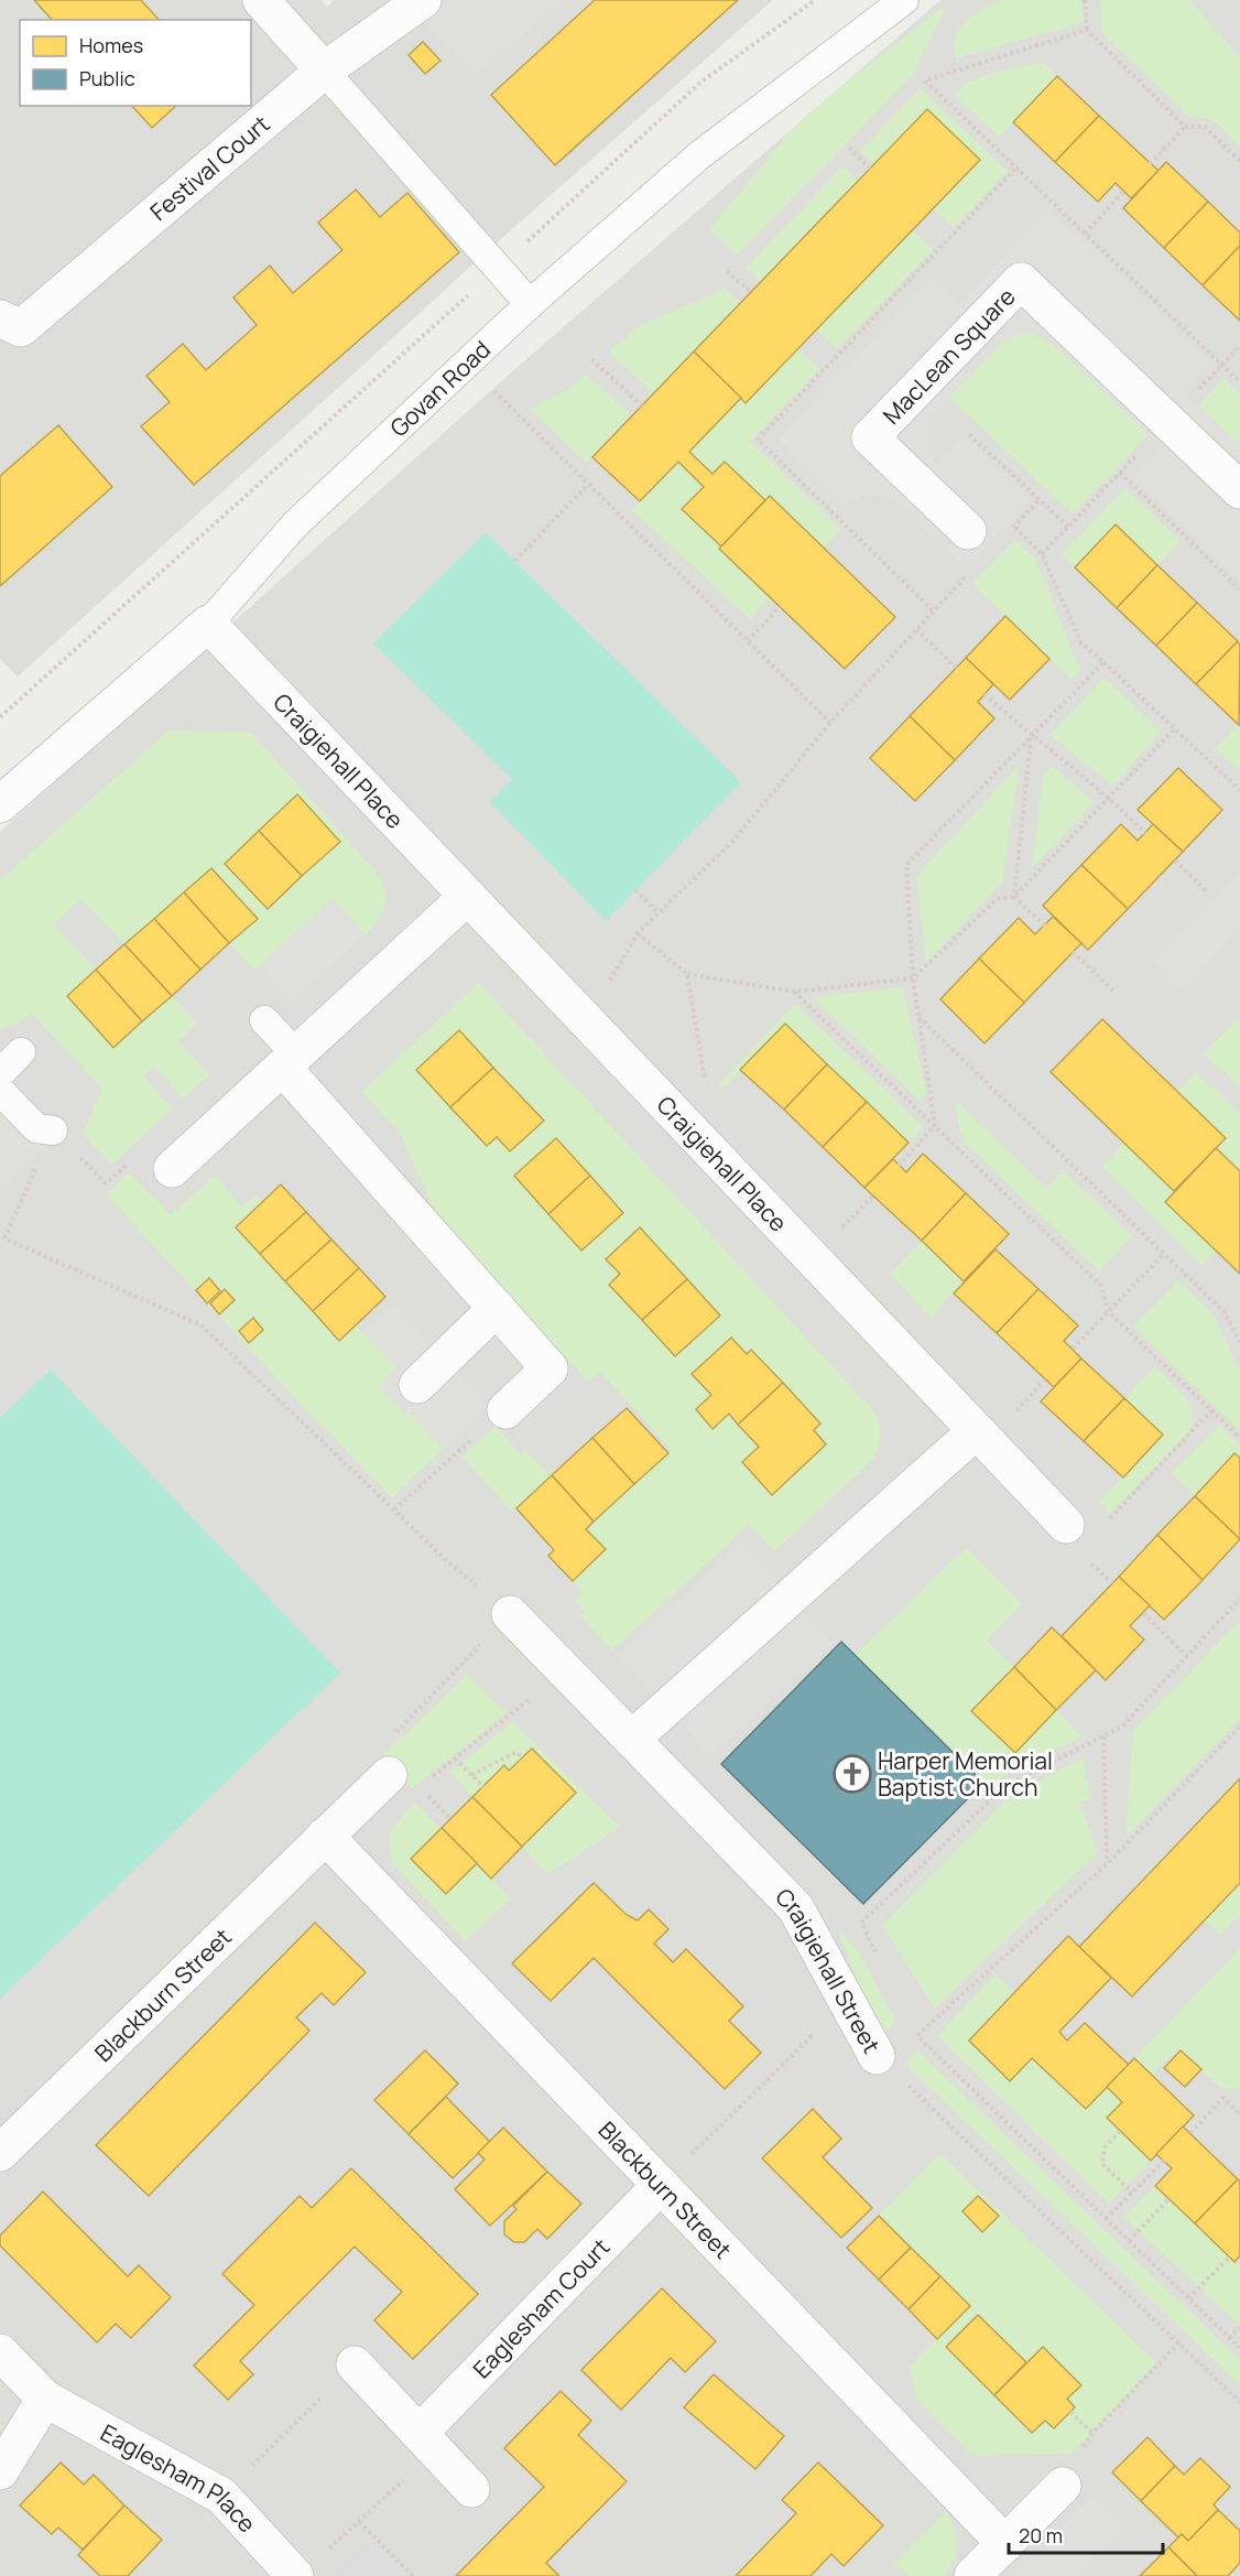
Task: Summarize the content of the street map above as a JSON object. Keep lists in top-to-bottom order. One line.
{"streets":{"street":["Festival Court","MacLean Square","Govan Road","Craigiehall Place","Craigiehall Street","Blackburn Street","Eaglesham Court","Eaglesham Place"]},"crossings":[["Govan Road","Craigiehall Place"],["Blackburn Street","Eaglesham Court"]],"places":{"church":["Harper Memorial Baptist Church"]},"legend":["Homes","Public"],"scale_bar":"20 m"}
